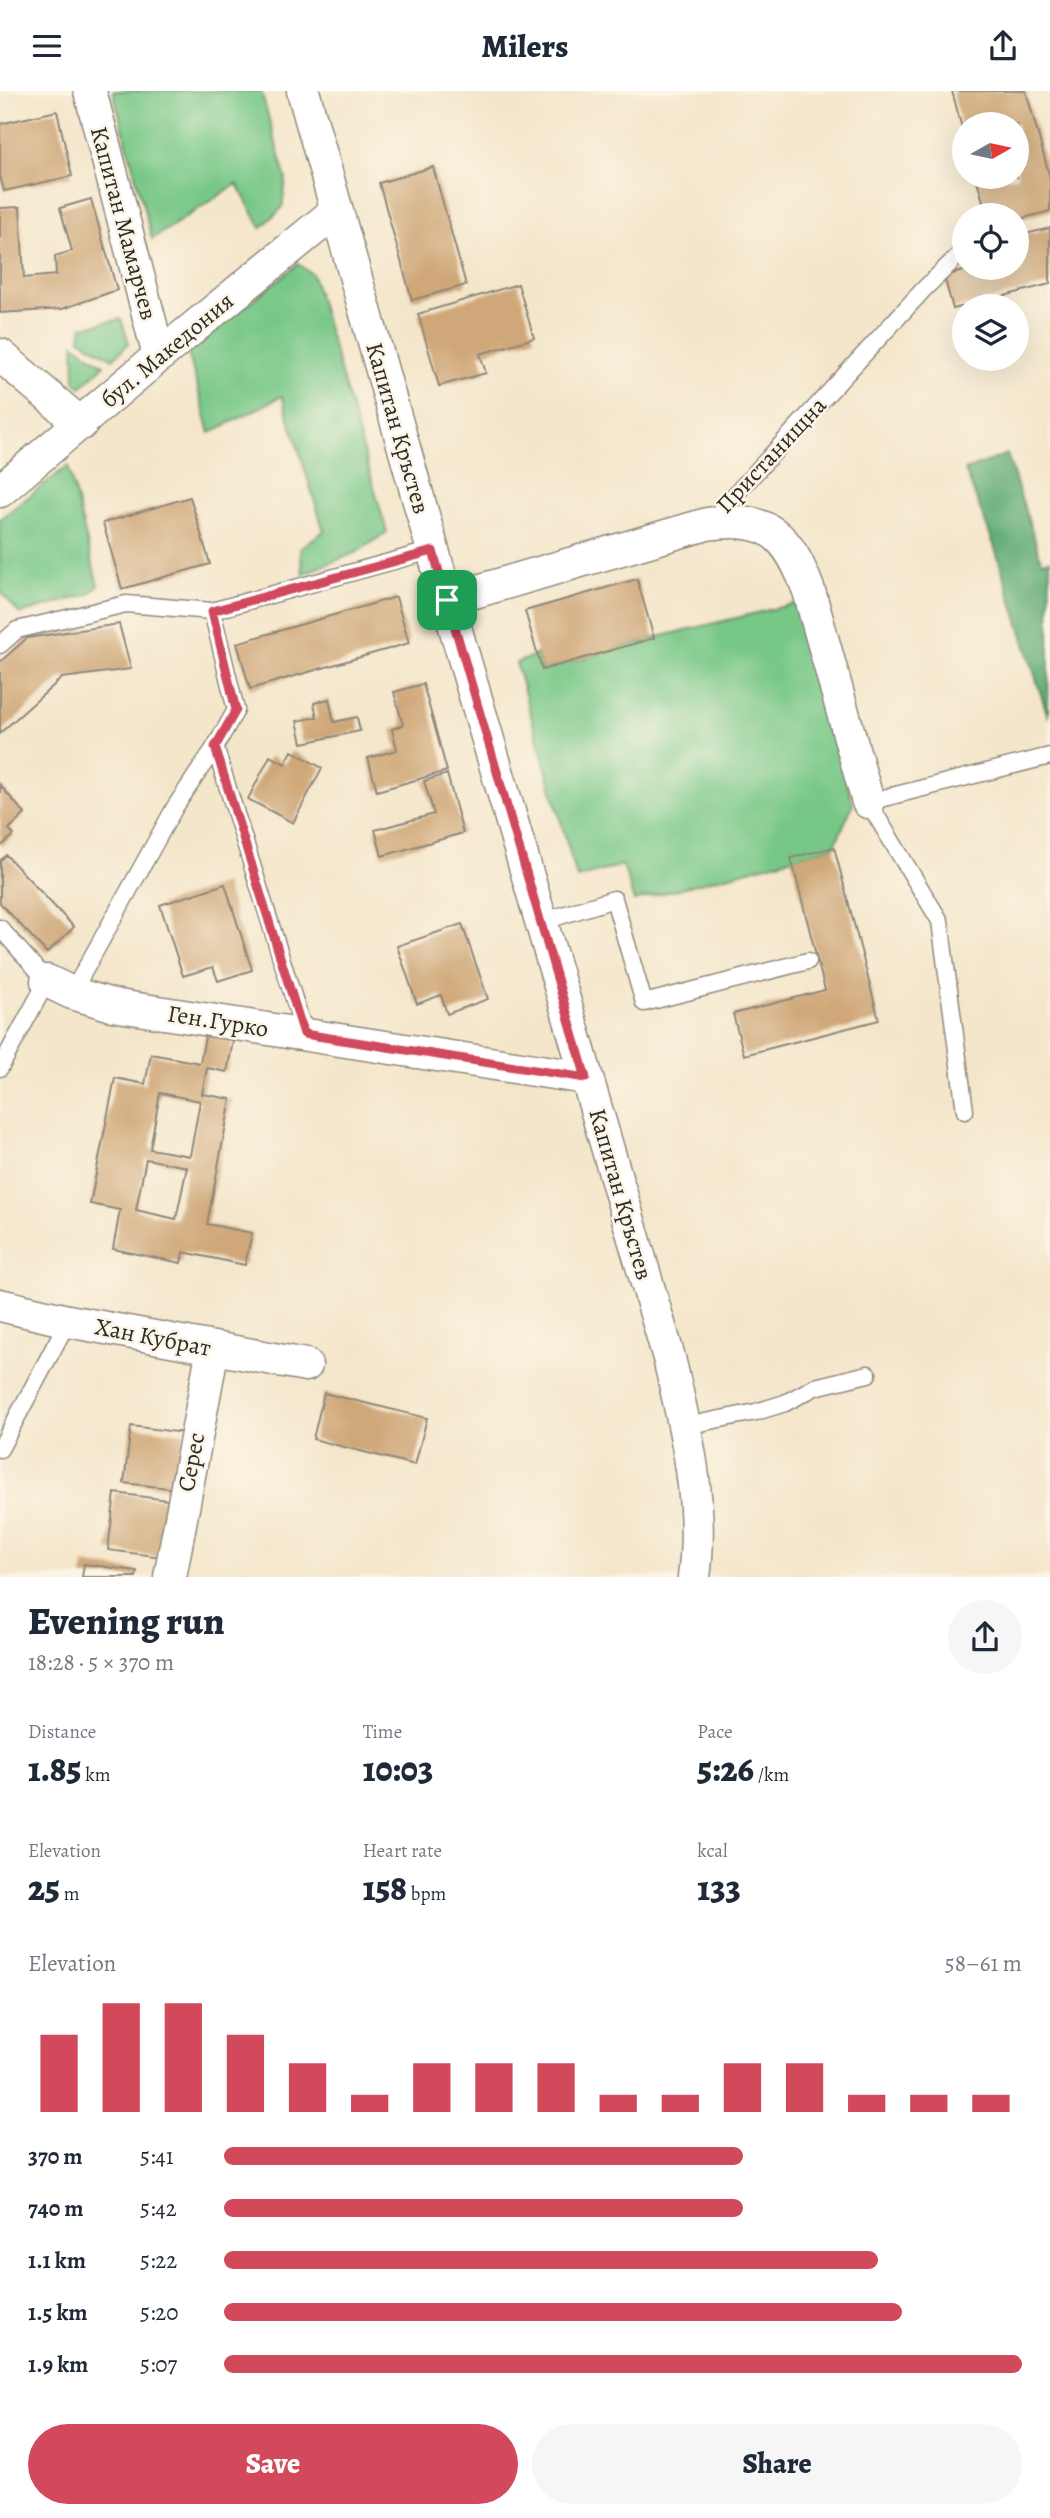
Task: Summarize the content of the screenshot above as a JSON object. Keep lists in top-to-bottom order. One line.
{"streets":{"street":["Капитан Мамарчев","бул. Македония","Капитан Кръстев","Пристанищна","Ген.Гурко","Хан Кубрат","Серес"]},"crossings":[["Капитан Мамарчев","бул. Македония"],["бул. Македония","Капитан Кръстев"],["Капитан Кръстев","Пристанищна"],["Капитан Кръстев","Ген.Гурко"],["Хан Кубрат","Серес"]],"north":"right","page":{"header":"Milers","heading":["Evening run","18:28 · 5 × 370 m"],"stats":[["Distance","1.85 km"],["Time","10:03"],["Pace","5:26 /km"],["Elevation","25 m"],["Heart rate","158 bpm"],["kcal","133"]],"chart":["Elevation","58–61 m"],"list":[{"name":"370 m","note":"5:41"},{"name":"740 m","note":"5:42"},{"name":"1.1 km","note":"5:22"},{"name":"1.5 km","note":"5:20"},{"name":"1.9 km","note":"5:07"}],"buttons":["Save","Share"]}}
